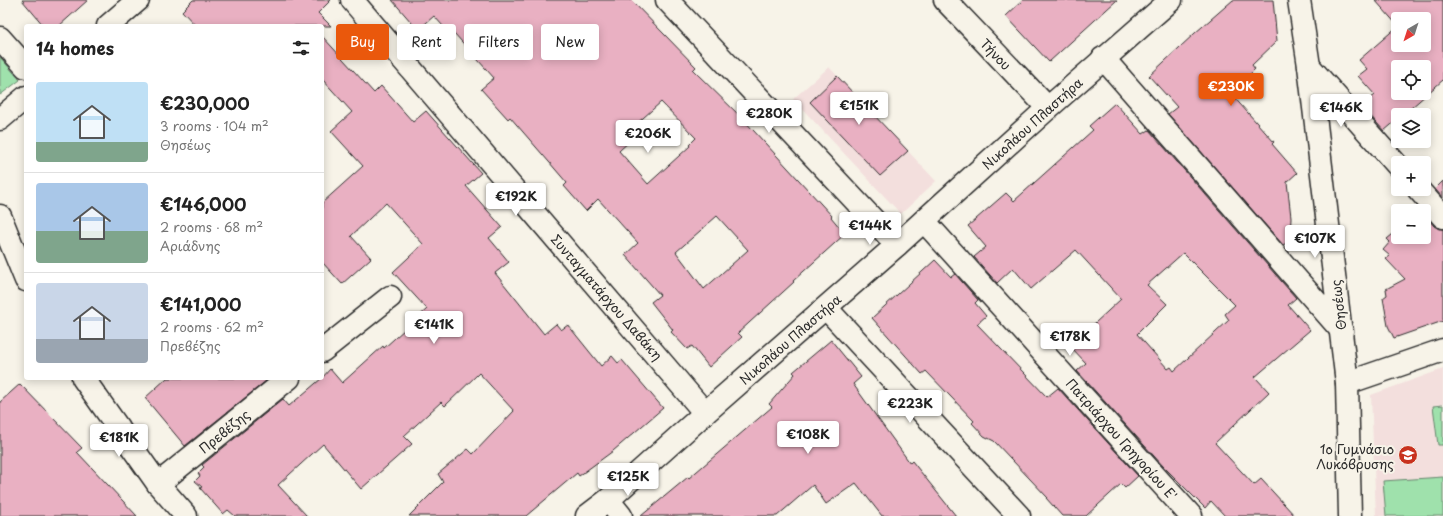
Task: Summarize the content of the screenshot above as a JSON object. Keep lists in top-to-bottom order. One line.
{"streets":{"street":["Τήνου","Νικολάου Πλαστήρα","Συνταγματάρχου Δαβάκη","Θησέως","Πρεβέζης","Πατριάρχου Γρηγορίου Ε'"]},"crossings":[["Τήνου","Νικολάου Πλαστήρα"],["Νικολάου Πλαστήρα","Συνταγματάρχου Δαβάκη"],["Νικολάου Πλαστήρα","Πατριάρχου Γρηγορίου Ε'"]],"places":{"school or university":["1ο Γυμνάσιο Λυκόβρυσης"]},"north":"bottom left","page":{"map_buttons":["+","−"],"chip":["Buy","Rent","Filters","New"],"heading":"14 homes","list":[{"name":"€230,000","note":"3 rooms · 104 m² · Θησέως"},{"name":"€146,000","note":"2 rooms · 68 m² · Αριάδνης"},{"name":"€141,000","note":"2 rooms · 62 m² · Πρεβέζης"}],"price":["€230K","€151K","€146K","€280K","€206K","€192K","€144K","€107K","€141K","€178K","€223K","€108K","€181K","€125K"]}}
